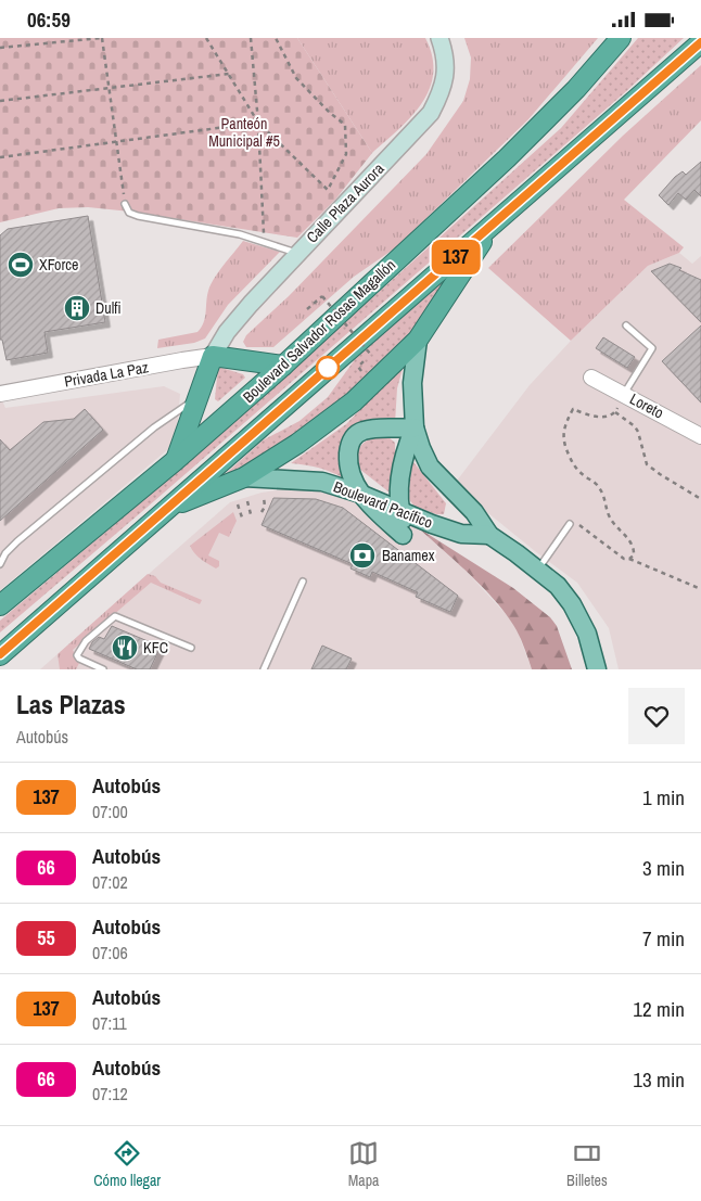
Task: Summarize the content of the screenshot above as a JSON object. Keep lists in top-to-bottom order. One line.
{"streets":{"highway":["Boulevard Salvador Rosas Magallón"],"main road":["Calle Plaza Aurora","Boulevard Pacífico"],"street":["Privada La Paz","Loreto"]},"crossings":[["Calle Plaza Aurora","Privada La Paz"]],"parks":["Panteón Municipal #5"],"places":{"sports":["XForce"],"building":["Dulfi"],"bank":["Banamex"],"restaurant":["KFC"]},"lines":["bus line 137"],"page":{"status":"06:59","on_map":"137","heading":["Las Plazas","Autobús"],"list":[{"mark":"137","name":"Autobús","note":"07:00","value":"1 min"},{"mark":"66","name":"Autobús","note":"07:02","value":"3 min"},{"mark":"55","name":"Autobús","note":"07:06","value":"7 min"},{"mark":"137","name":"Autobús","note":"07:11","value":"12 min"},{"mark":"66","name":"Autobús","note":"07:12","value":"13 min"}],"tabs":["Cómo llegar","Mapa","Billetes"]}}
